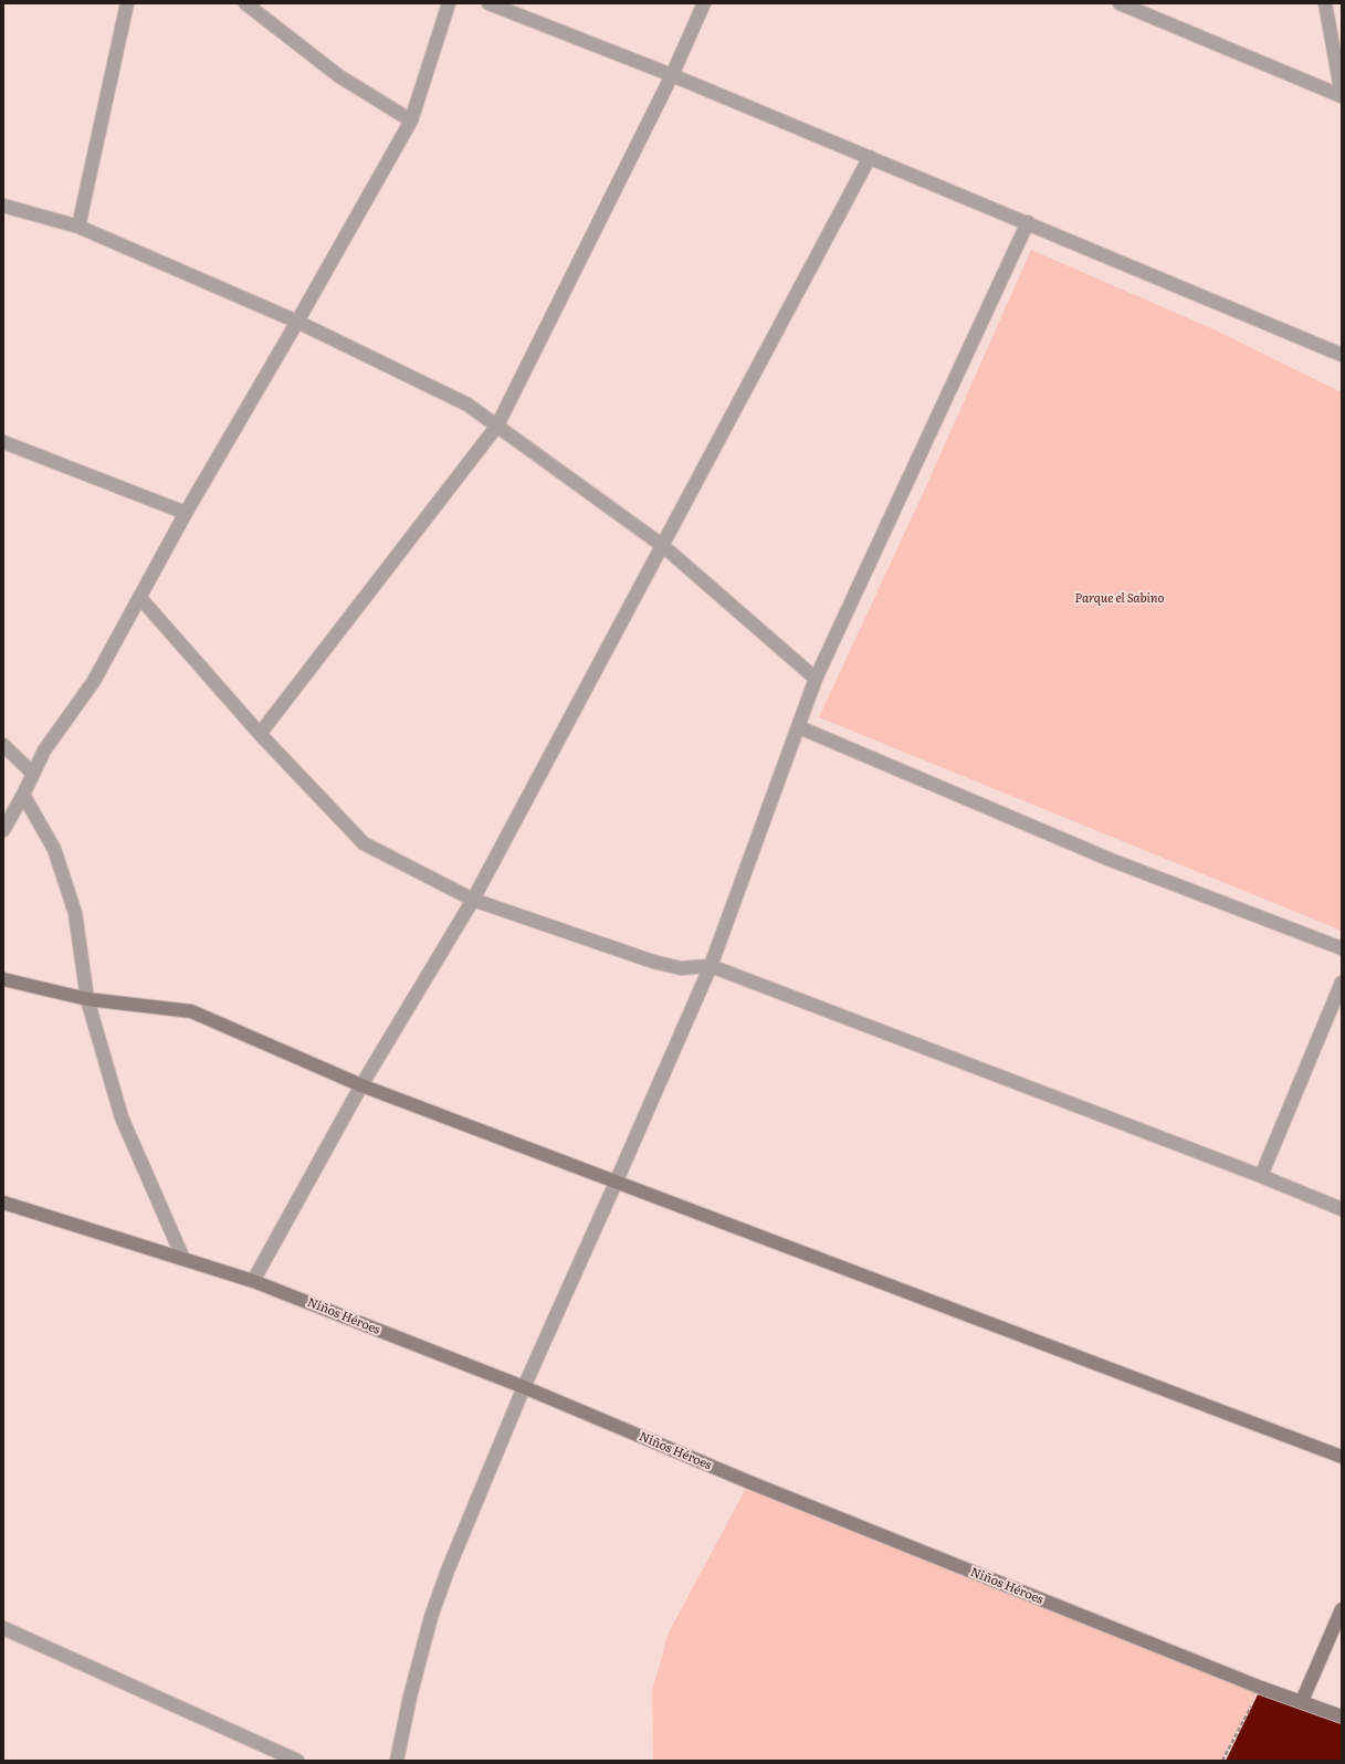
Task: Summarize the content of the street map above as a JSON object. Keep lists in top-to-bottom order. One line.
{"streets":{"main road":["Niños Héroes"]},"parks":["Parque el Sabino"]}
